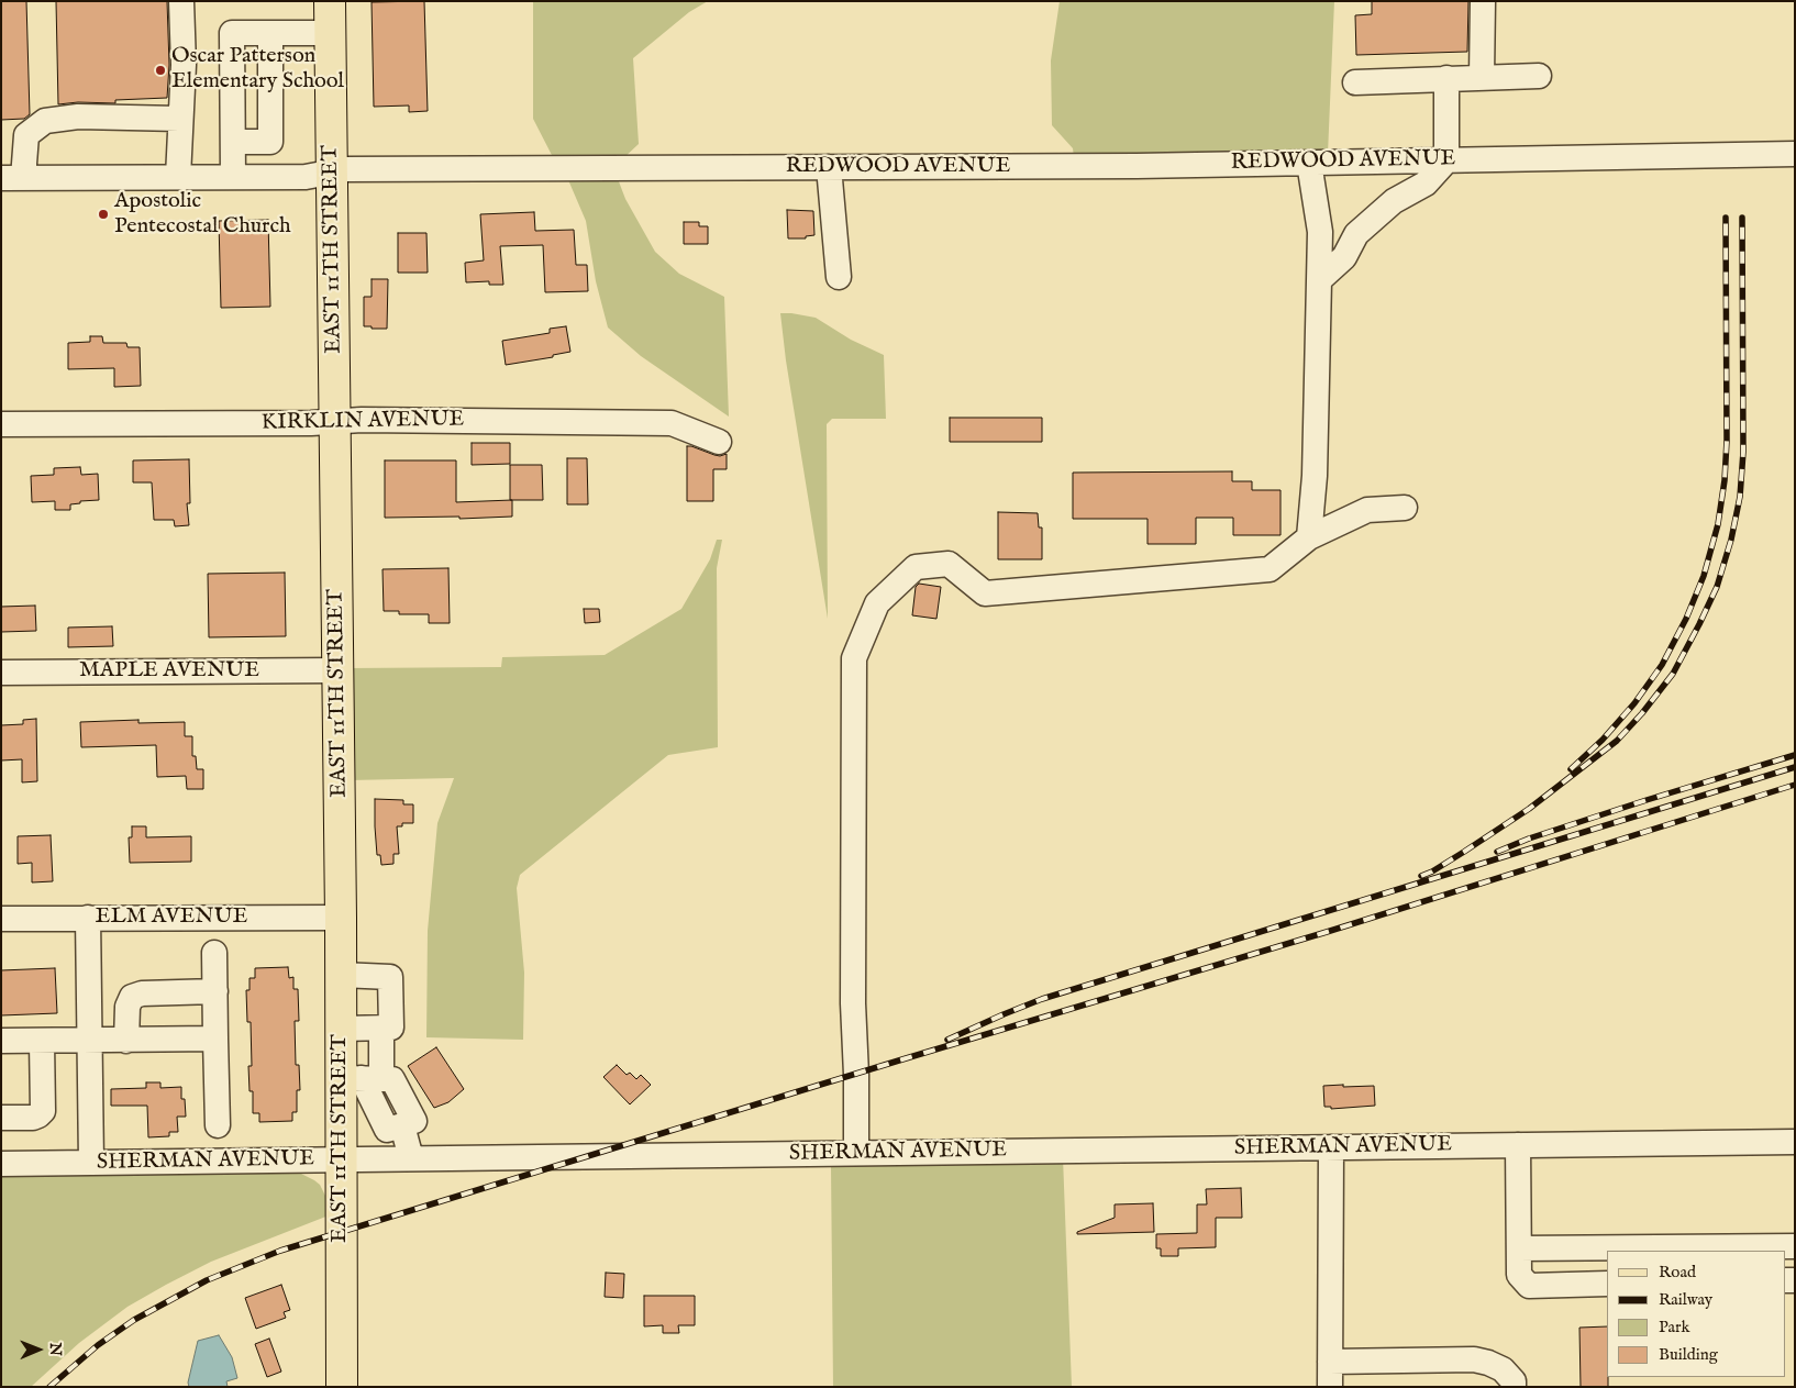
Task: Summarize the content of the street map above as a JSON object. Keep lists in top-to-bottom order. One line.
{"streets":{"main road":["EAST 11TH STREET"],"street":["REDWOOD AVENUE","KIRKLIN AVENUE","MAPLE AVENUE","ELM AVENUE","SHERMAN AVENUE"]},"crossings":[["REDWOOD AVENUE","EAST 11TH STREET"],["EAST 11TH STREET","KIRKLIN AVENUE"],["EAST 11TH STREET","MAPLE AVENUE"],["EAST 11TH STREET","ELM AVENUE"],["EAST 11TH STREET","SHERMAN AVENUE"]],"places":["Oscar Patterson Elementary School","Apostolic Pentecostal Church"],"legend":["Road","Railway","Park","Building"],"north":"right"}
